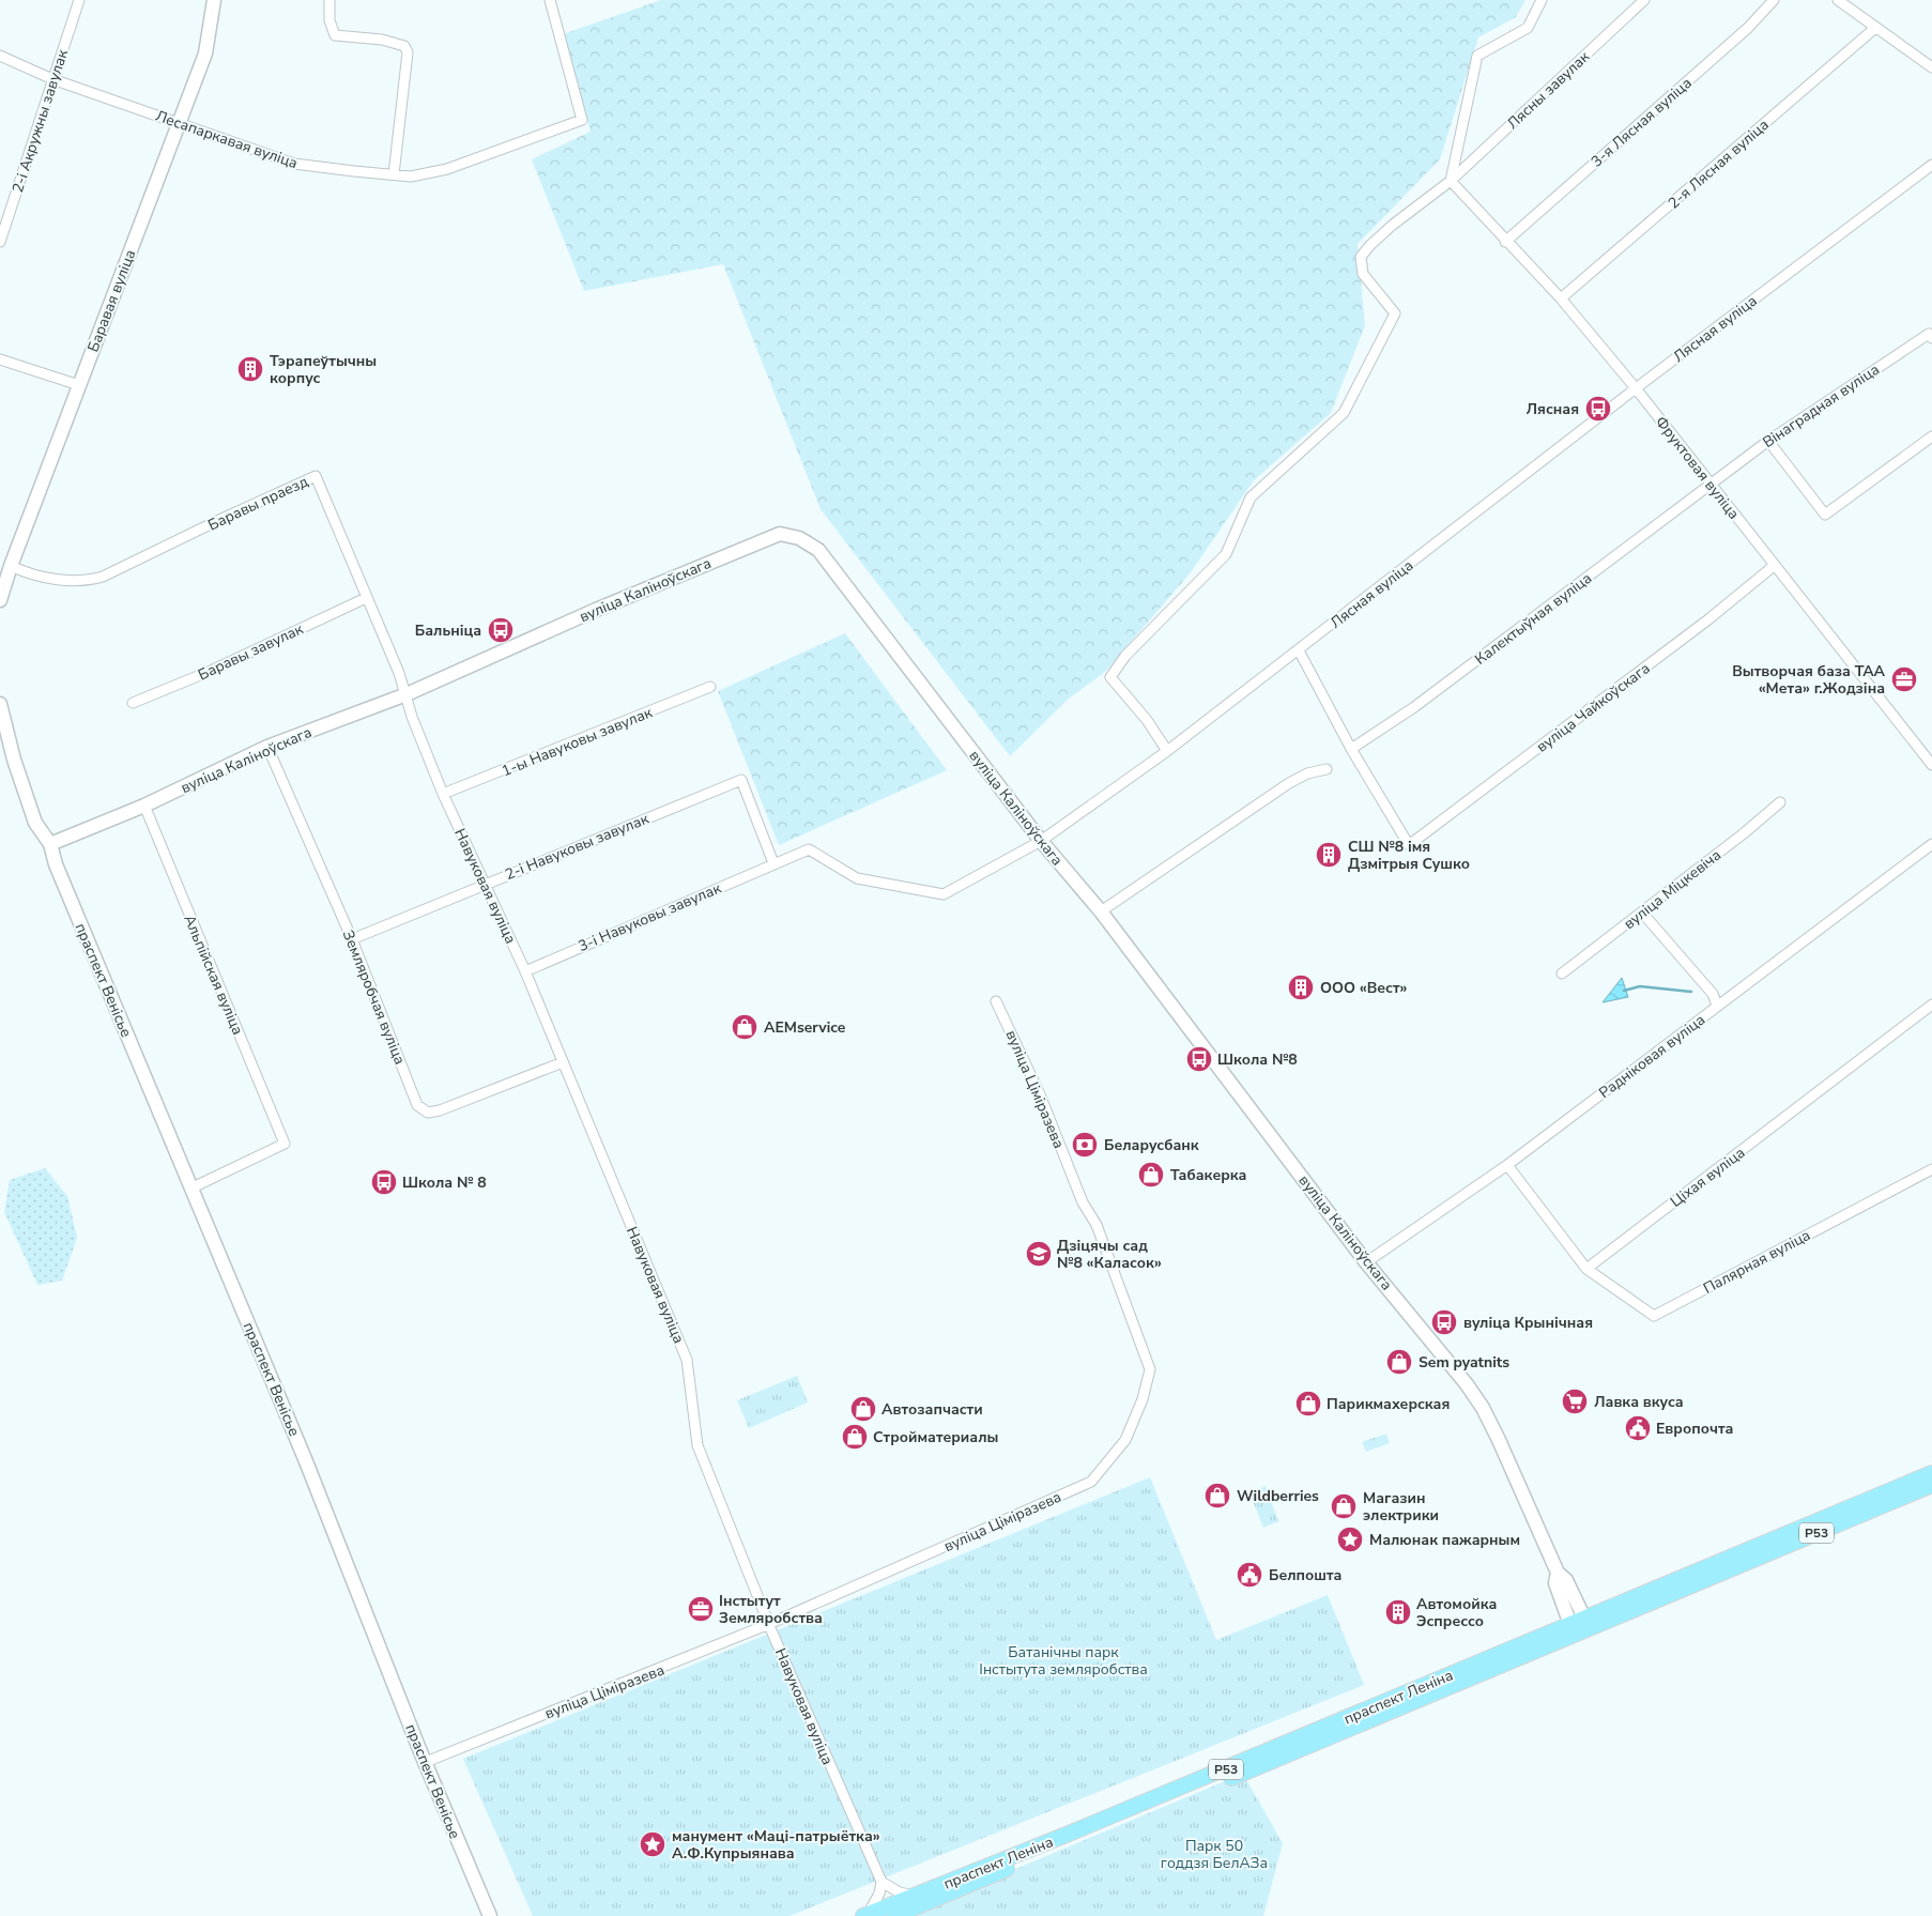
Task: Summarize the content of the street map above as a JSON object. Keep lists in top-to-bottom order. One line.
{"streets":{"main road":["Р53","праспект Леніна"],"street":["Лясны завулак","2-і Акружны завулак","3-я Лясная вуліца","Лесапаркавая вуліца","2-я Лясная вуліца","Баравая вуліца","Лясная вуліца","Вінаградная вуліца","Фруктовая вуліца","Баравы праезд","вуліца Каліноўскага","Калектыўная вуліца","Баравы завулак","вуліца Чайкоўскага","1-ы Навуковы завулак","2-і Навуковы завулак","Навуковая вуліца","вуліца Міцкевіча","3-і Навуковы завулак","Альпійская вуліца","праспект Венісье","Земляробчая вуліца","Радніковая вуліца","вуліца Ціміразева","Ціхая вуліца","Палярная вуліца"]},"crossings":[["Лясны завулак","Лясная вуліца"],["Лясны завулак","Фруктовая вуліца"],["2-і Акружны завулак","Лесапаркавая вуліца"],["3-я Лясная вуліца","Фруктовая вуліца"],["Лесапаркавая вуліца","Баравая вуліца"],["2-я Лясная вуліца","Фруктовая вуліца"],["Баравая вуліца","Баравы праезд"],["Лясная вуліца","Фруктовая вуліца"],["Лясная вуліца","вуліца Каліноўскага"],["Лясная вуліца","2-і Навуковы завулак"],["Лясная вуліца","3-і Навуковы завулак"],["Вінаградная вуліца","Фруктовая вуліца"],["Вінаградная вуліца","Калектыўная вуліца"],["Фруктовая вуліца","Калектыўная вуліца"],["Фруктовая вуліца","вуліца Чайкоўскага"],["Баравы праезд","вуліца Каліноўскага"],["Баравы праезд","Баравы завулак"],["Баравы праезд","Навуковая вуліца"],["вуліца Каліноўскага","Навуковая вуліца"],["вуліца Каліноўскага","Альпійская вуліца"],["вуліца Каліноўскага","праспект Венісье"],["вуліца Каліноўскага","Земляробчая вуліца"],["вуліца Каліноўскага","Радніковая вуліца"],["вуліца Каліноўскага","праспект Леніна"],["Калектыўная вуліца","вуліца Чайкоўскага"],["1-ы Навуковы завулак","Навуковая вуліца"],["2-і Навуковы завулак","Навуковая вуліца"],["2-і Навуковы завулак","3-і Навуковы завулак"],["2-і Навуковы завулак","Земляробчая вуліца"],["Навуковая вуліца","3-і Навуковы завулак"],["Навуковая вуліца","Земляробчая вуліца"],["Навуковая вуліца","вуліца Ціміразева"],["Альпійская вуліца","праспект Венісье"],["праспект Венісье","вуліца Ціміразева"],["Ціхая вуліца","Палярная вуліца"]],"parks":["Батанічны парк Інстытута земляробства","Парк 50 годдзя БелАЗа"],"places":{"building":["Тэрапеўтычны корпус","СШ №8 імя Дзмітрыя Сушко","ООО «Вест»","Автомойка Эспрессо"],"bus stop":["Лясная","Бальніца","Школа №8","Школа № 8","вуліца Крынічная"],"office":["Вытворчая база ТАА «Мета» г.Жодзіна","Інстытут Земляробства"],"shop":["AEMservice","Табакерка","Sem pyatnits","Парикмахерская","Автозапчасти","Стройматериалы","Wildberries","Магазин электрики"],"bank":["Беларусбанк"],"school or university":["Дзіцячы сад №8 «Каласок»"],"supermarket":["Лавка вкуса"],"public building":["Европочта","Белпошта"],"place":["Малюнак пажарным","манумент «Маці-патрыётка» А.Ф.Купрыянава"]}}
